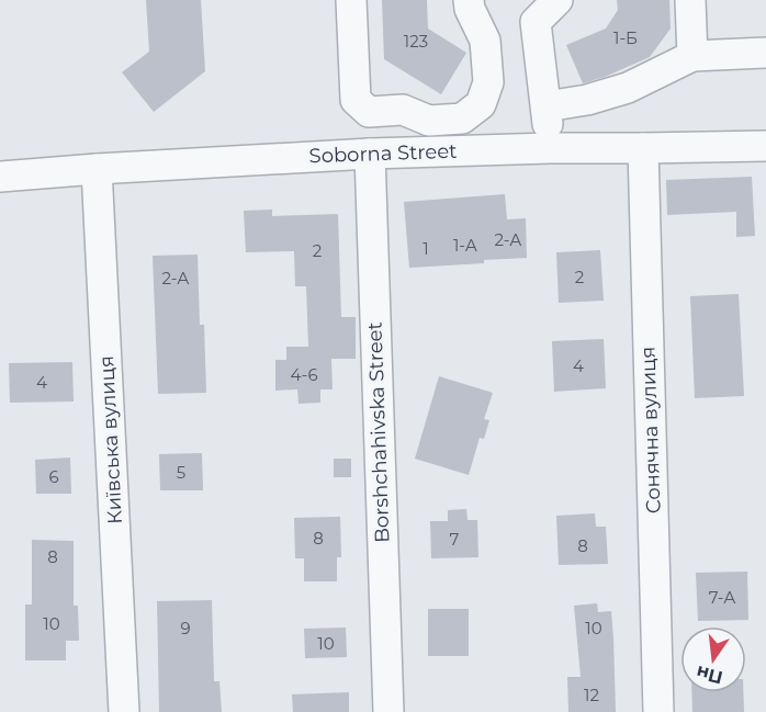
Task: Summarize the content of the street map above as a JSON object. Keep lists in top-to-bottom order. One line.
{"streets":{"street":["Soborna Street","Сонячна вулиця","Borshchahivska Street","Київська вулиця"]},"crossings":[["Soborna Street","Сонячна вулиця"],["Soborna Street","Borshchahivska Street"],["Soborna Street","Київська вулиця"]],"house_numbers":["1-Б","123","2-А","1-А","1","2","2","2-А","4","4-6","4","5","6","8","7","8","8","7-А","10","9","10","10","12"],"north":"bottom"}
